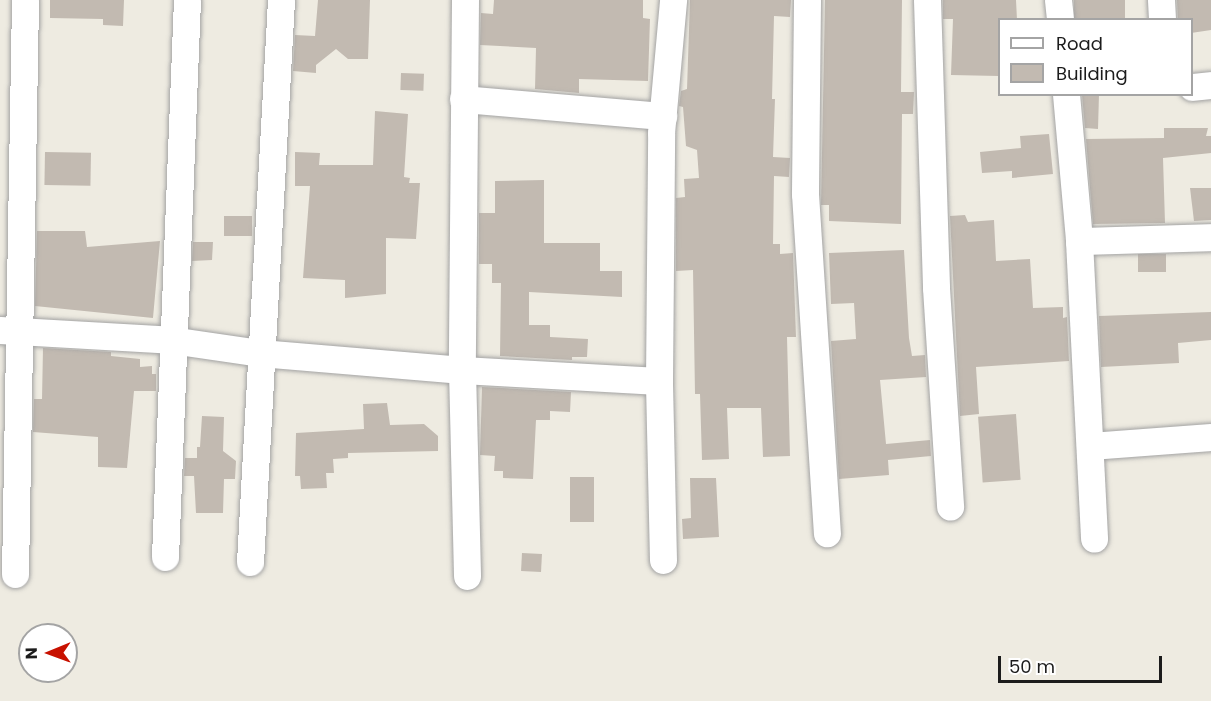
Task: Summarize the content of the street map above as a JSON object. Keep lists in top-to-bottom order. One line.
{"legend":["Road","Building"],"scale_bar":"50 m","north":"left"}
